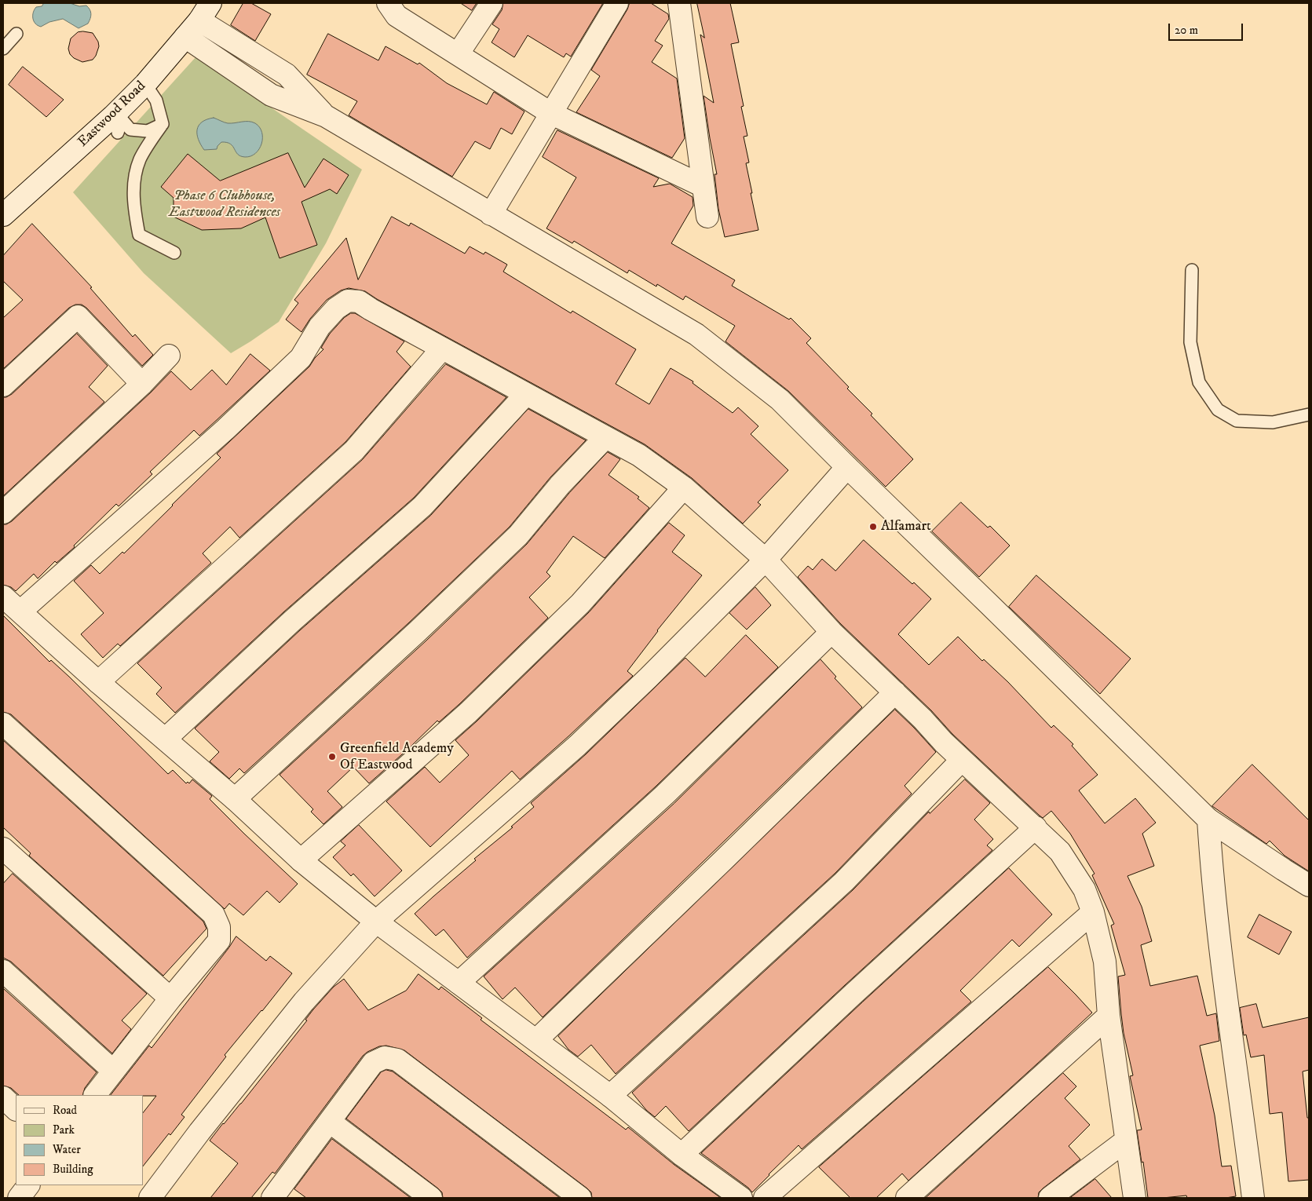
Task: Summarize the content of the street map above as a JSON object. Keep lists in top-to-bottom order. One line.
{"streets":{"street":["Eastwood Road"]},"parks":["Phase 6 Clubhouse, Eastwood Residences"],"places":["Alfamart","Greenfield Academy Of Eastwood"],"legend":["Road","Park","Water","Building"],"scale_bar":"20 m"}
